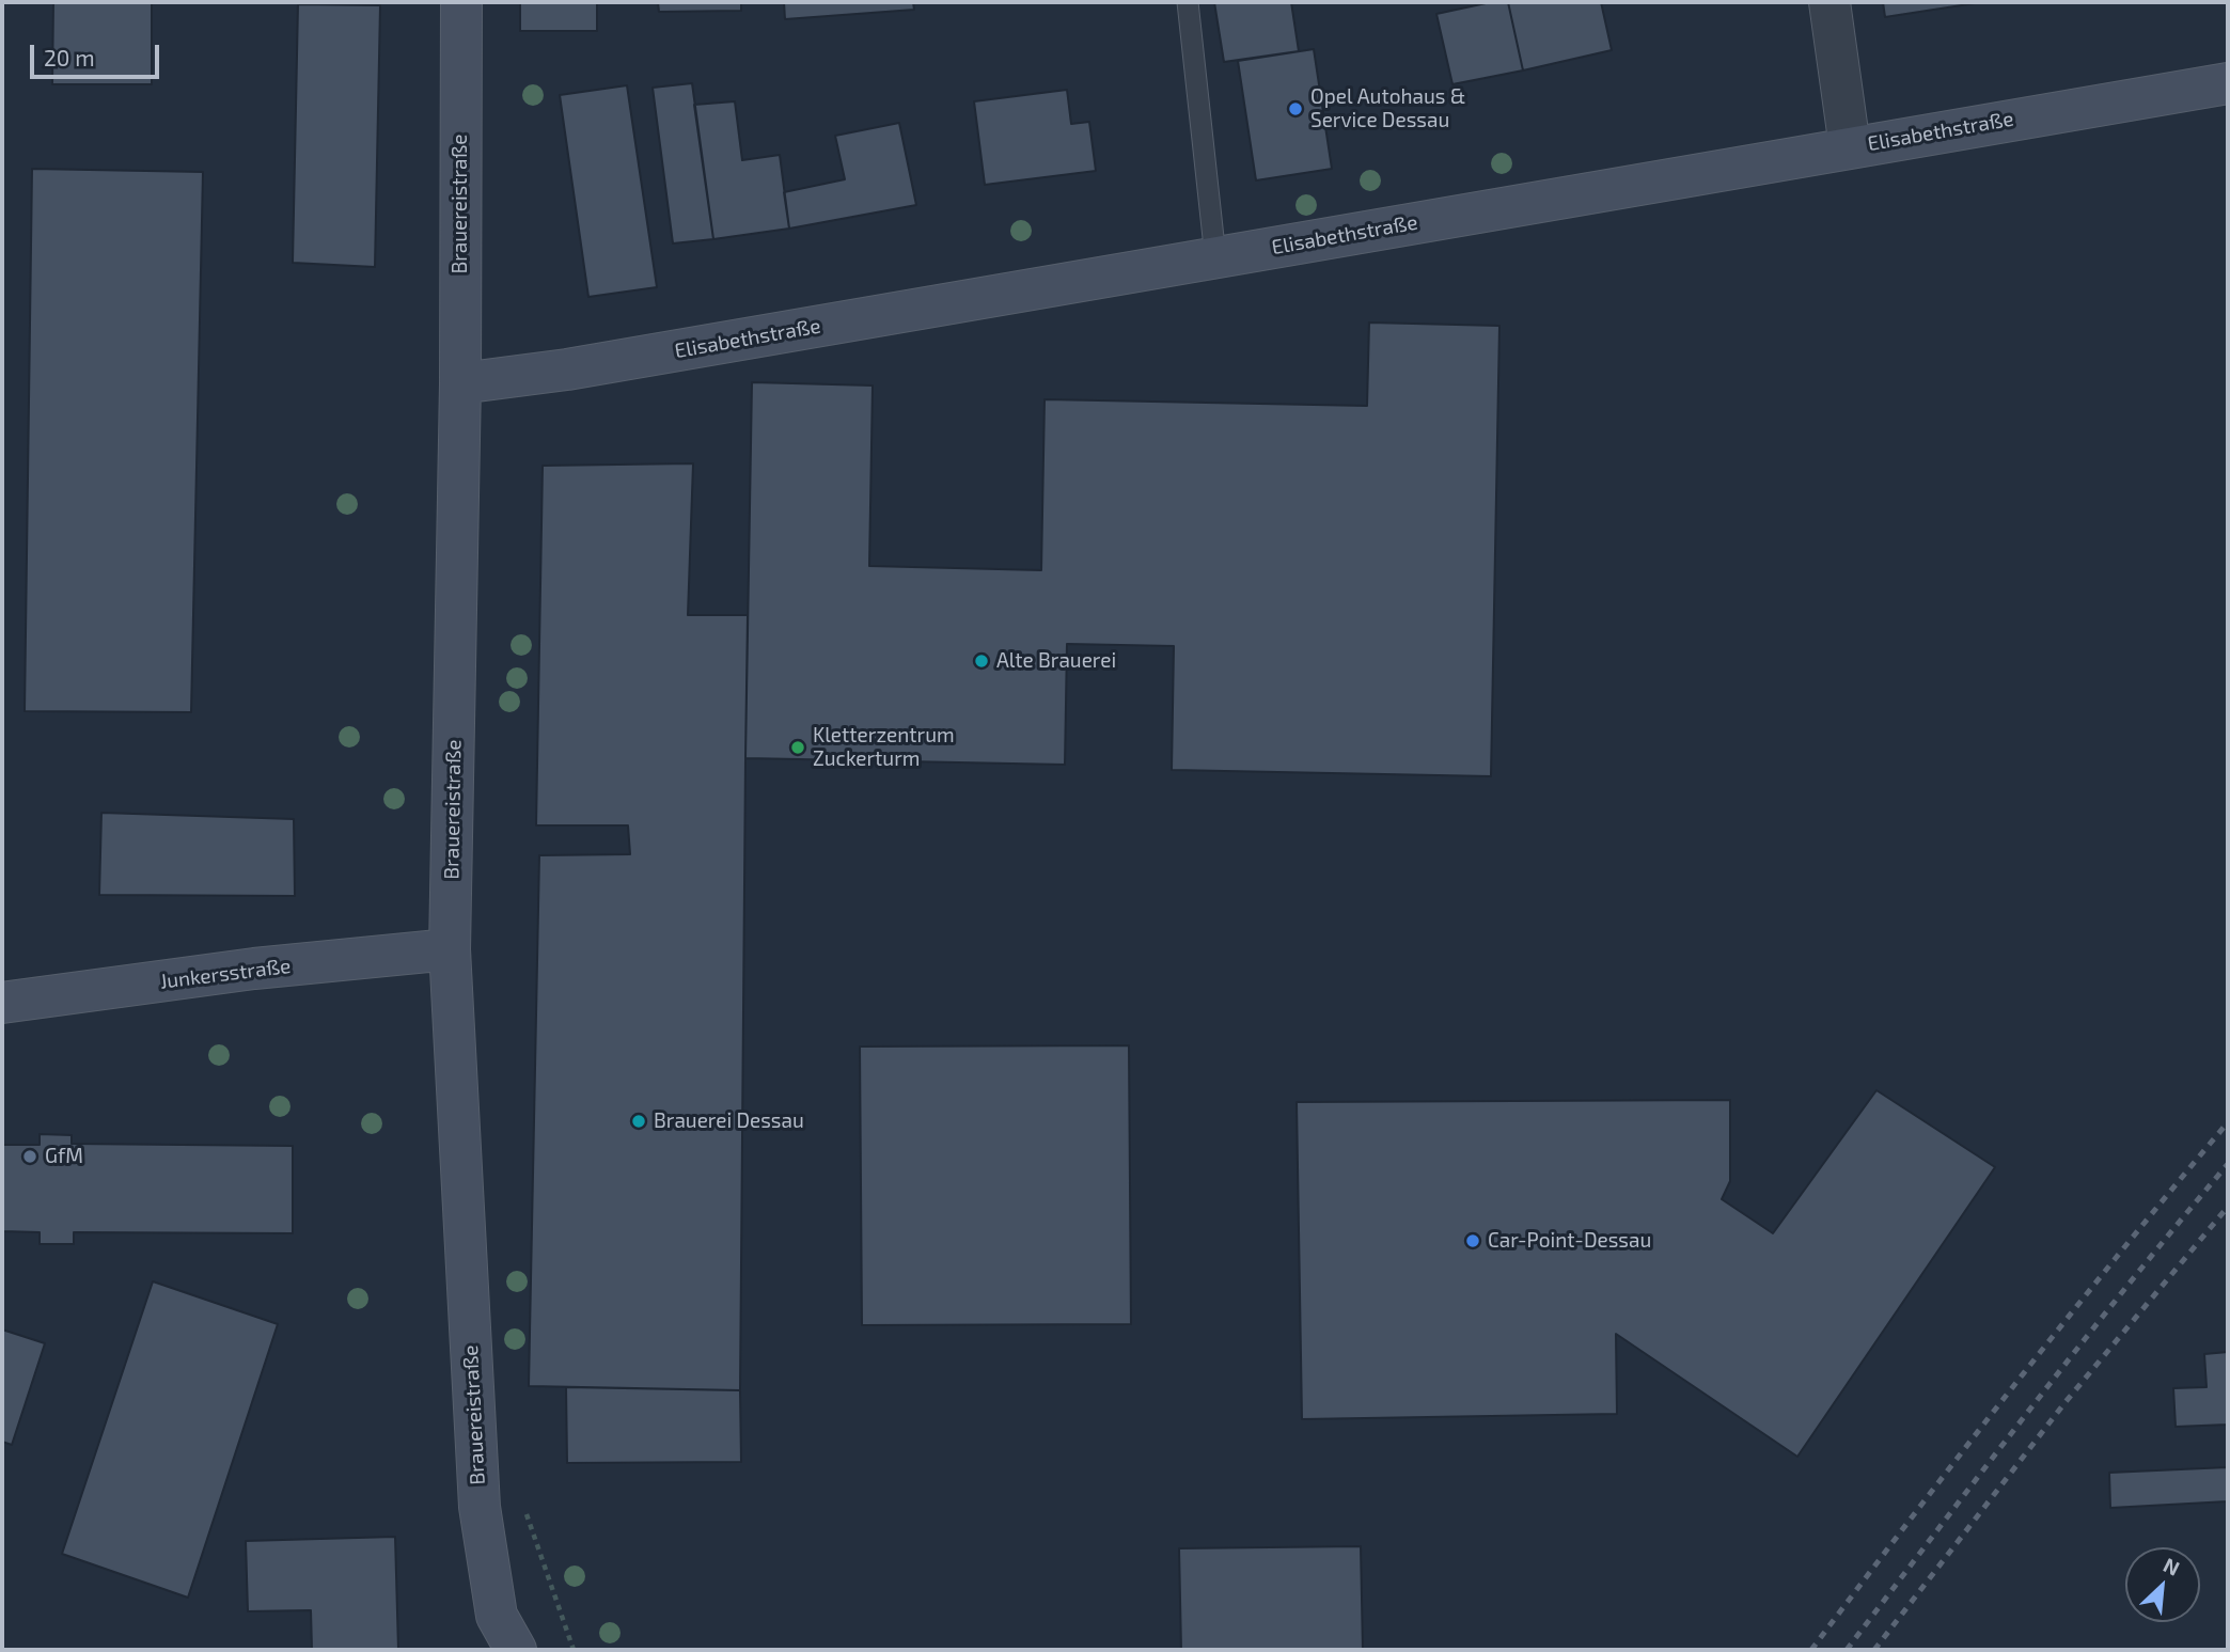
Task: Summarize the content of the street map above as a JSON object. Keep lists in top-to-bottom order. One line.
{"streets":{"street":["Elisabethstraße","Brauereistraße","Junkersstraße"]},"crossings":[["Elisabethstraße","Brauereistraße"],["Brauereistraße","Junkersstraße"]],"places":["Opel Autohaus & Service Dessau","Alte Brauerei","Kletterzentrum Zuckerturm","Brauerei Dessau","GfM","Car-Point-Dessau"],"scale_bar":"20 m","north":"top right"}
